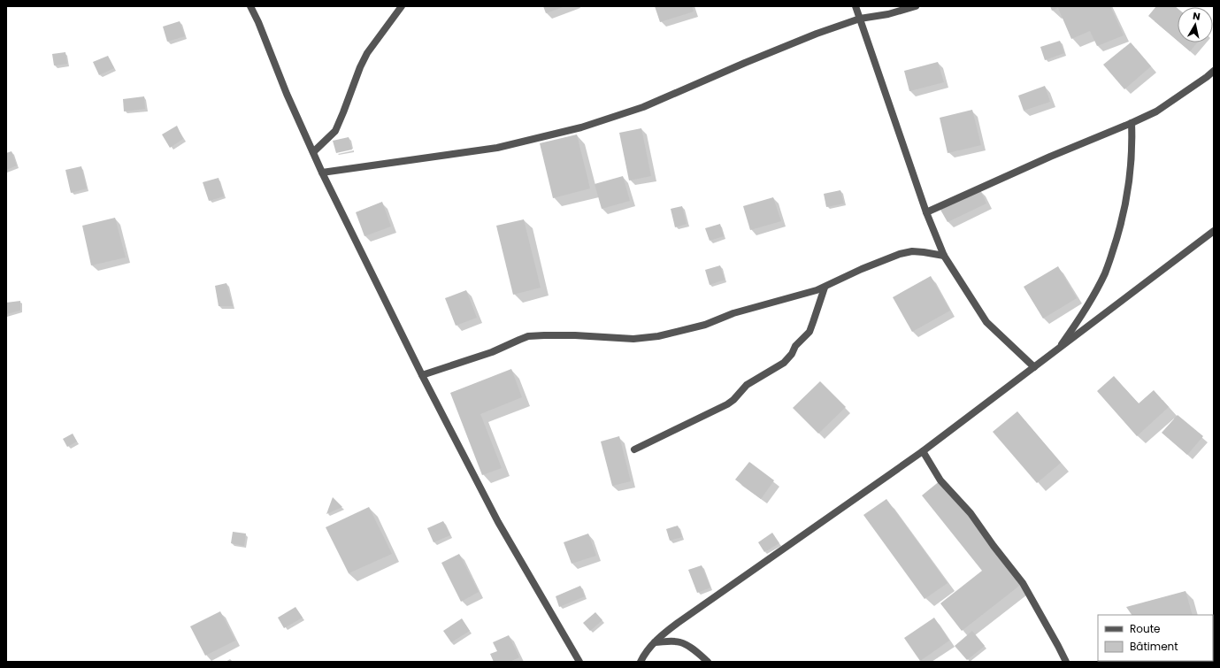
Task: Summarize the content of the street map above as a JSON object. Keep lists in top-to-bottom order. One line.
{"legend":["Route","Bâtiment"],"north":"top"}
